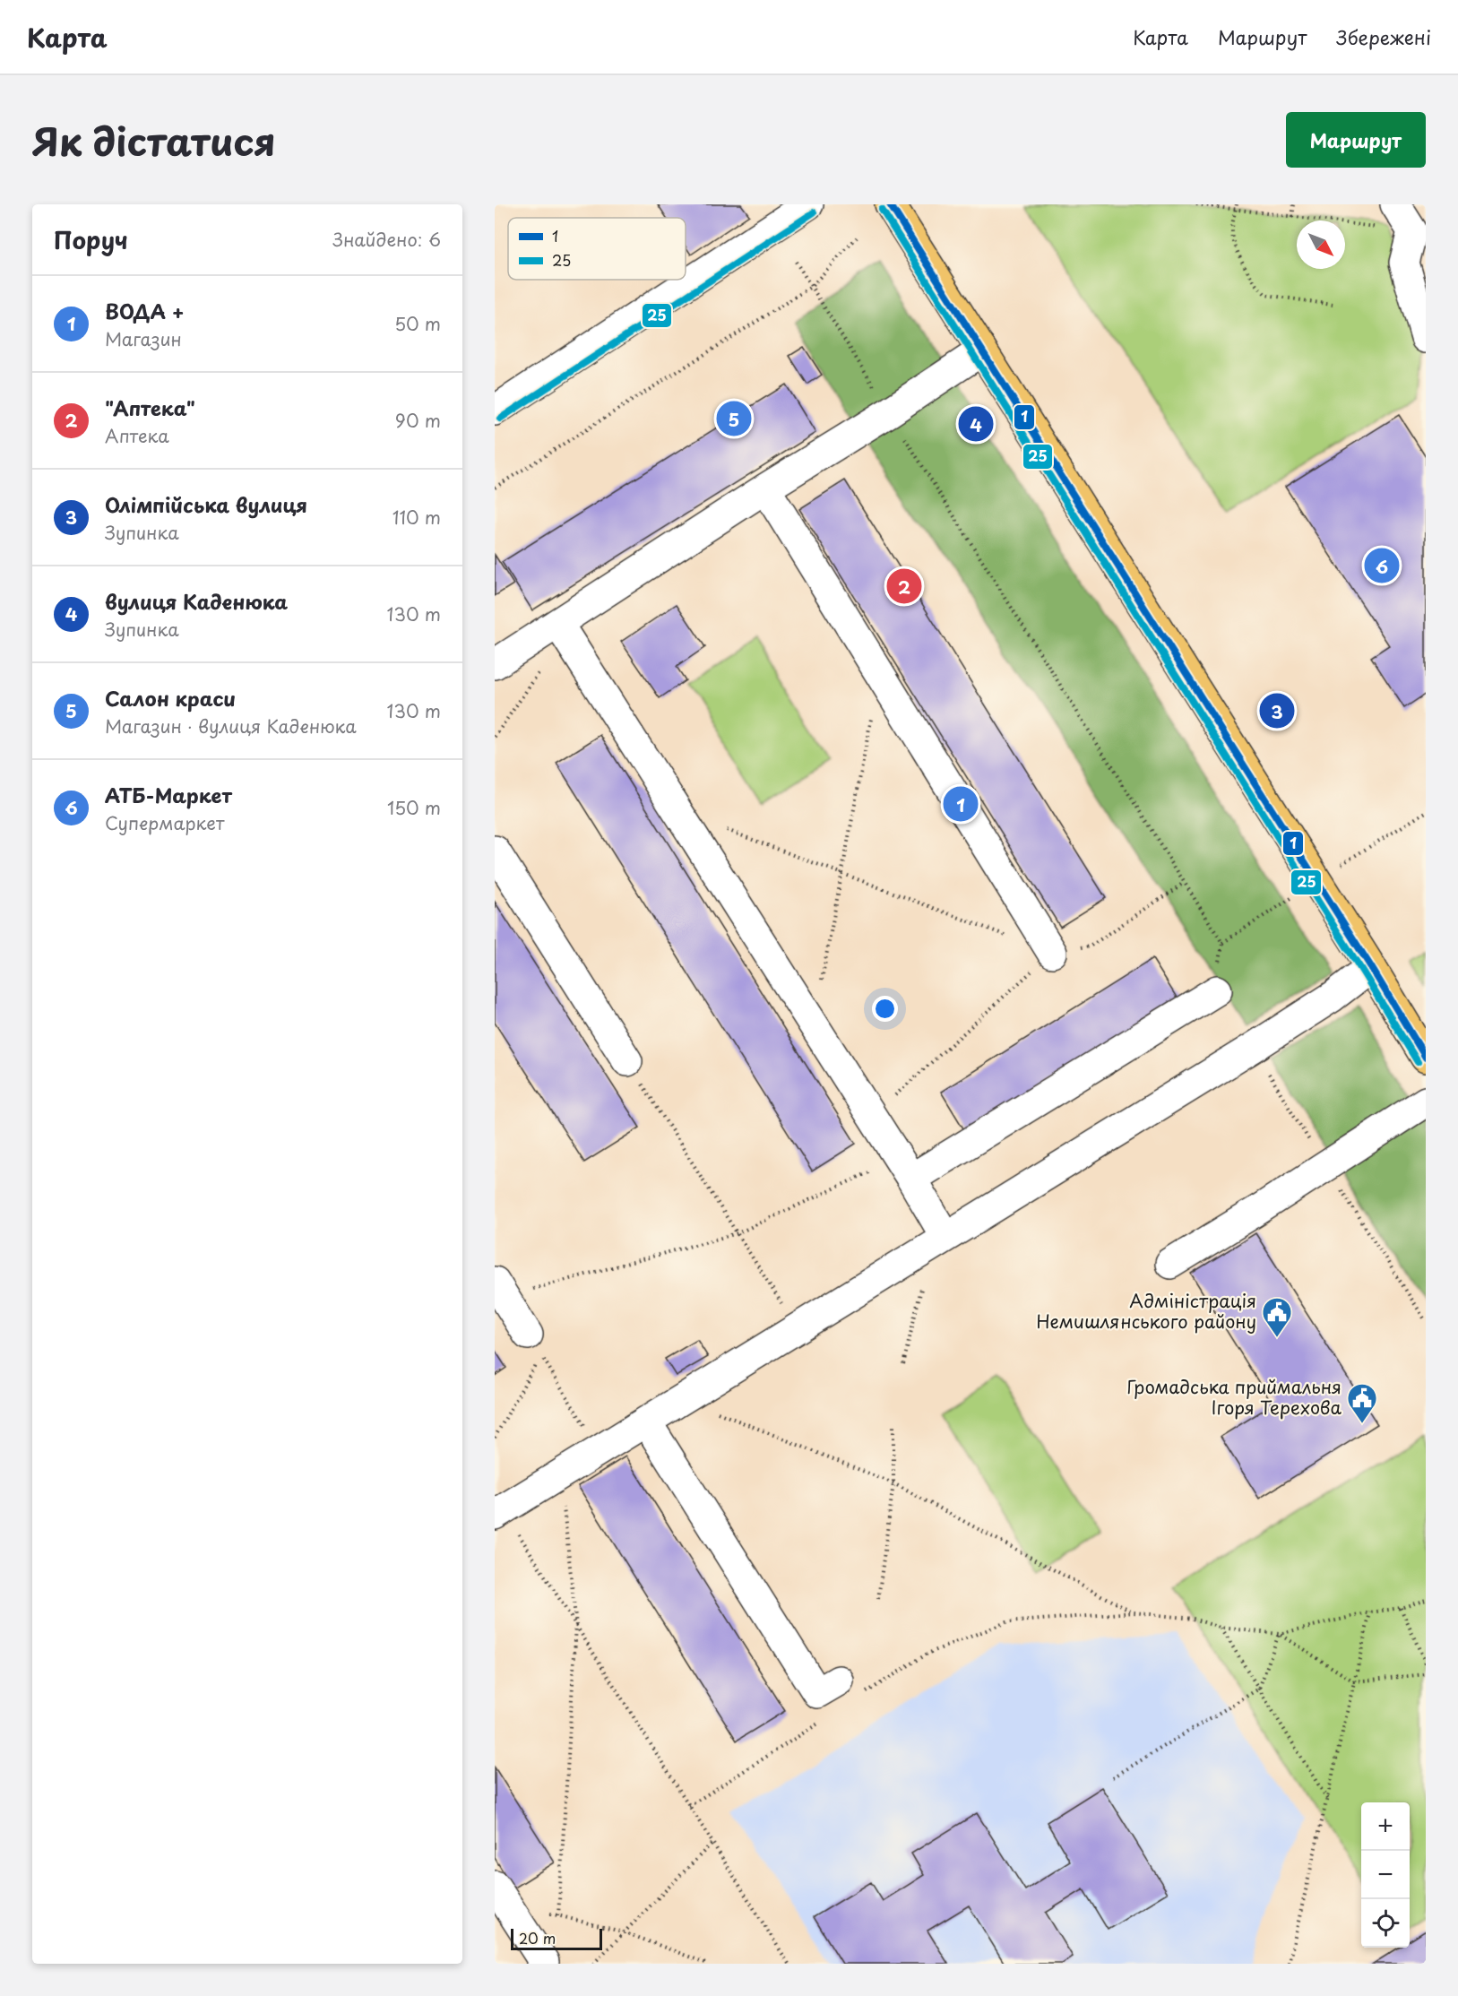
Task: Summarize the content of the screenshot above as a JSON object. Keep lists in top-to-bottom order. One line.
{"places":{"public building":["Адміністрація Немишлянського району","Громадська приймальня Ігоря Терехова"]},"lines":["transit line 1","transit line 25"],"legend":["1","25"],"scale_bar":"20 m","north":"bottom right","page":{"header":"Карта","nav":["Карта","Маршрут","Збережені"],"title":"Як дістатися","buttons":"Маршрут","heading":["Поруч","Знайдено: 6"],"list":[{"mark":"1","name":"ВОДА +","note":"Магазин","value":"50 m"},{"mark":"2","name":"\"Аптека\"","note":"Аптека","value":"90 m"},{"mark":"3","name":"Олімпійська вулиця","note":"Зупинка","value":"110 m"},{"mark":"4","name":"вулиця Каденюка","note":"Зупинка","value":"130 m"},{"mark":"5","name":"Салон краси","note":"Магазин · вулиця Каденюка","value":"130 m"},{"mark":"6","name":"АТБ-Маркет","note":"Супермаркет","value":"150 m"}],"pins":["5","4","6","2","3","1"],"map_buttons":["+","−"],"scale":"20 m"}}
